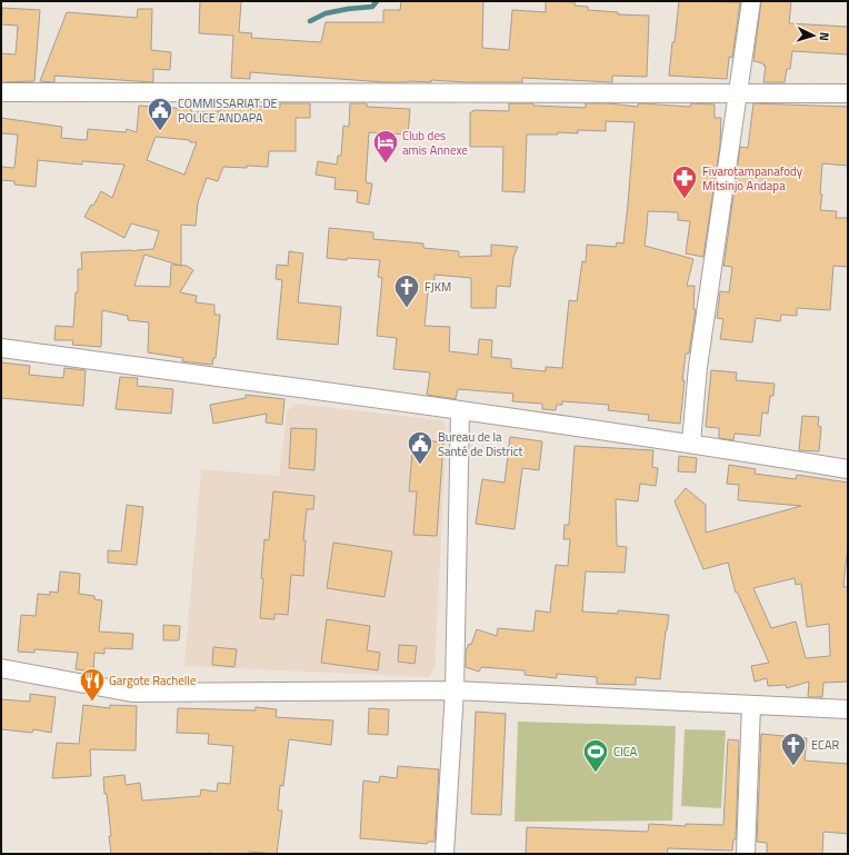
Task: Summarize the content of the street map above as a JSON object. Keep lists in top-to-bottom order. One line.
{"places":{"public building":["COMMISSARIAT DE POLICE ANDAPA","Bureau de la Santé de District"],"hotel":["Club des amis Annexe"],"pharmacy":["Fivarotampanafody Mitsinjo Andapa"],"church":["FJKM","ECAR"],"restaurant":["Gargote Rachelle"],"sports":["CICA"]},"north":"right"}
